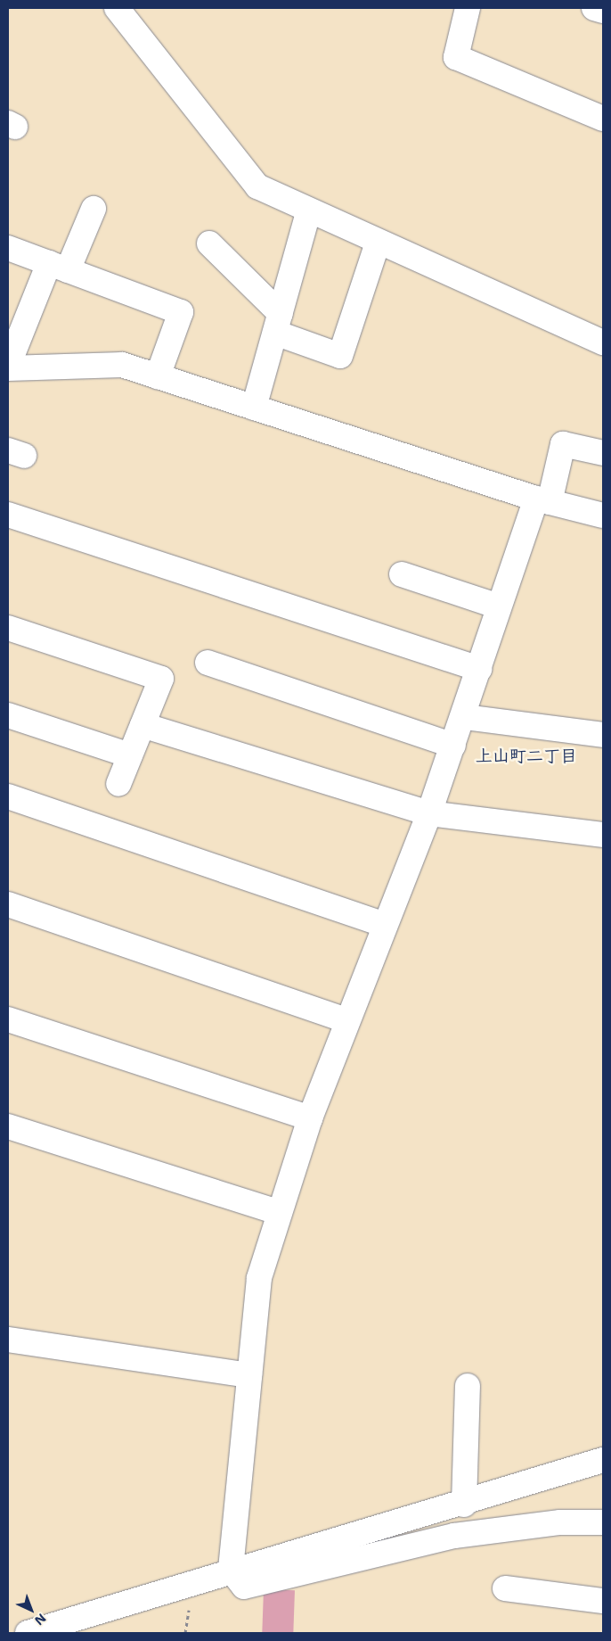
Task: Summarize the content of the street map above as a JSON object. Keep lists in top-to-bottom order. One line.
{"districts":["上山町二丁目"],"north":"bottom right"}
